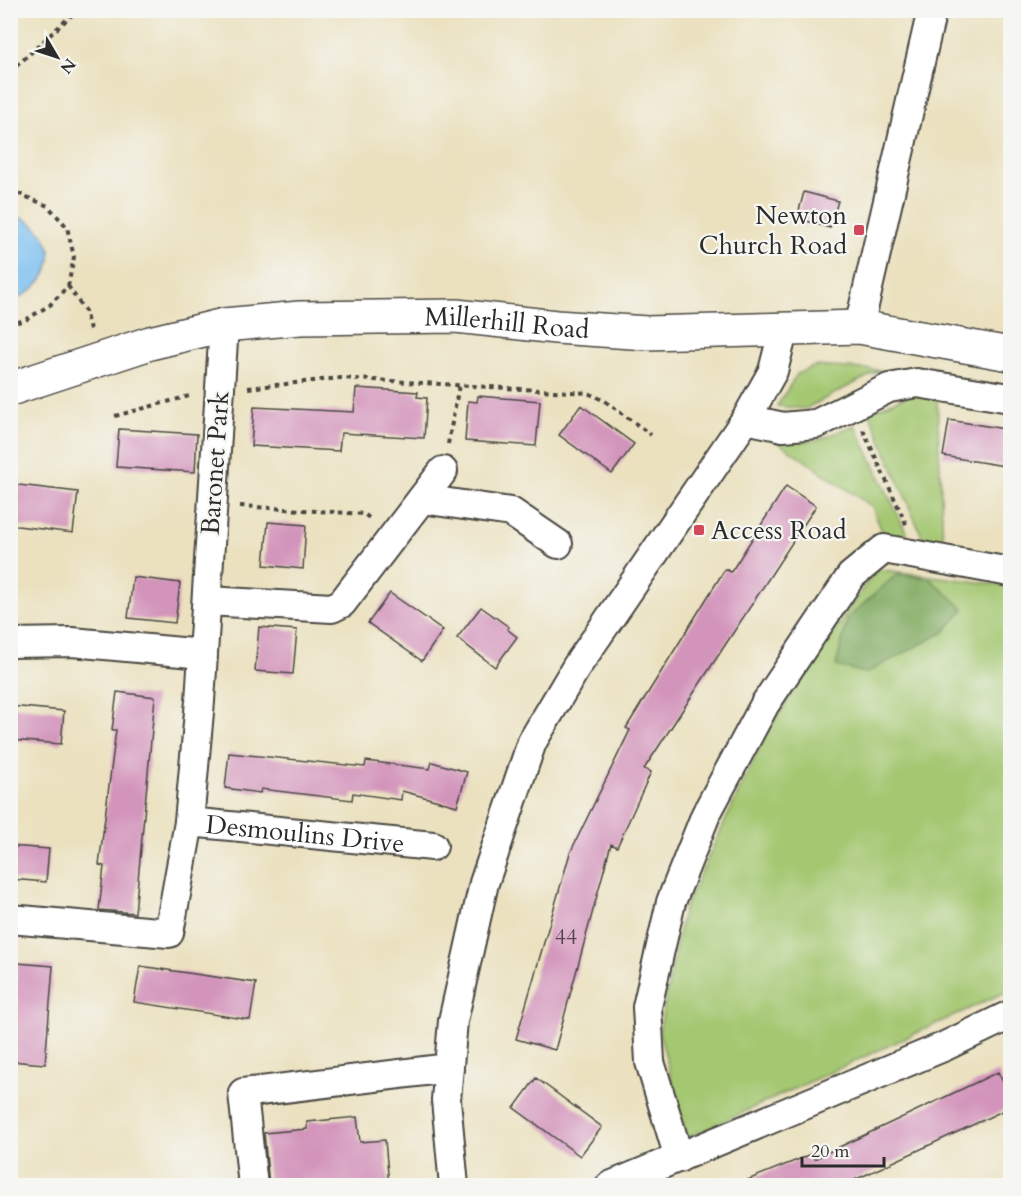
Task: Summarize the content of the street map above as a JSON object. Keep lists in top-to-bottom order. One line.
{"streets":{"main road":["Millerhill Road"],"street":["Baronet Park","Desmoulins Drive"]},"crossings":[["Millerhill Road","Baronet Park"],["Baronet Park","Desmoulins Drive"]],"places":{"transit":["Newton Church Road","Access Road"]},"house_numbers":["44"],"scale_bar":"20 m","north":"bottom right"}
